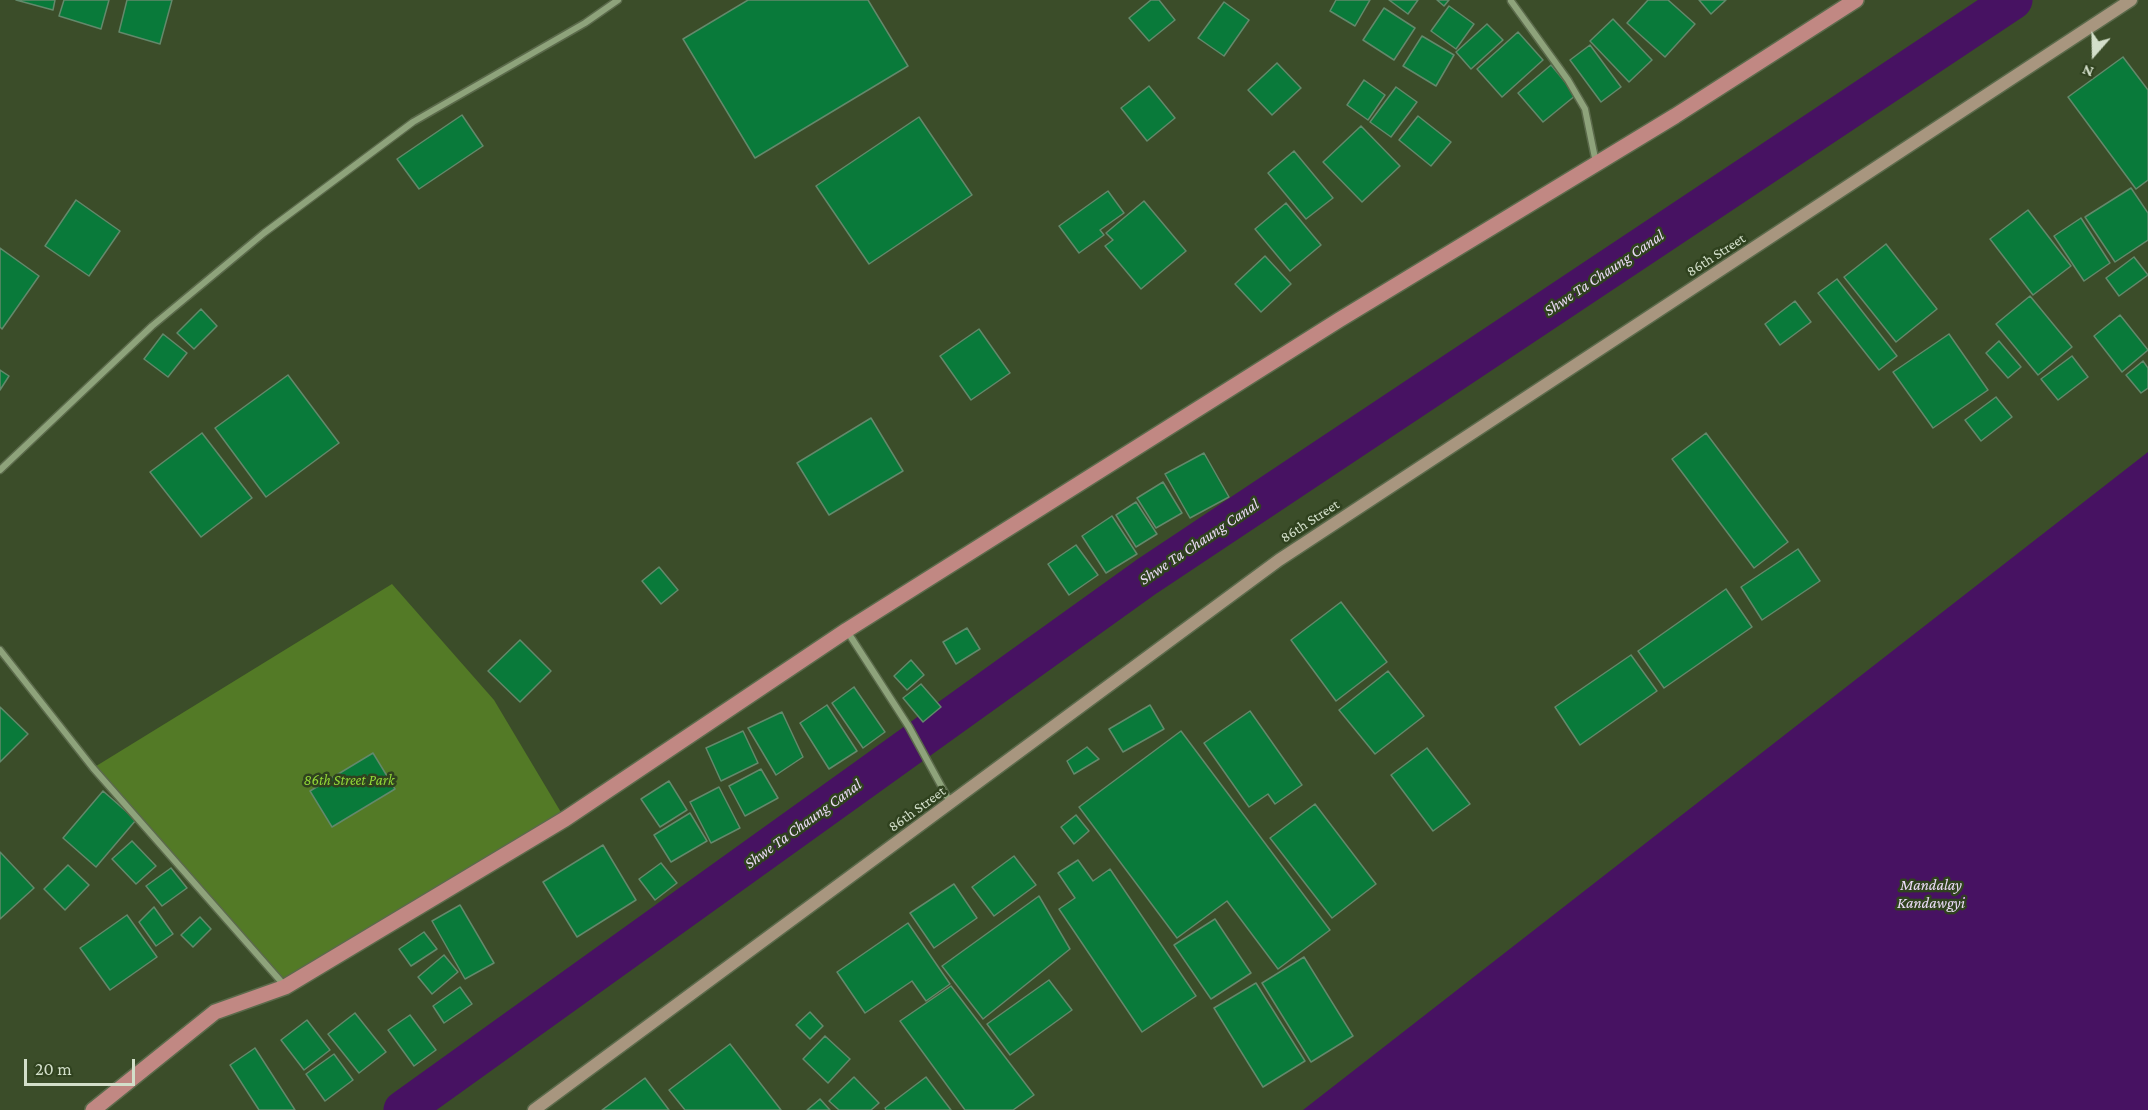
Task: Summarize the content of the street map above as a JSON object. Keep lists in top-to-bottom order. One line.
{"streets":{"main road":["86th Street"]},"water":["Shwe Ta Chaung Canal","Mandalay Kandawgyi"],"parks":["86th Street Park"],"scale_bar":"20 m","north":"bottom"}
